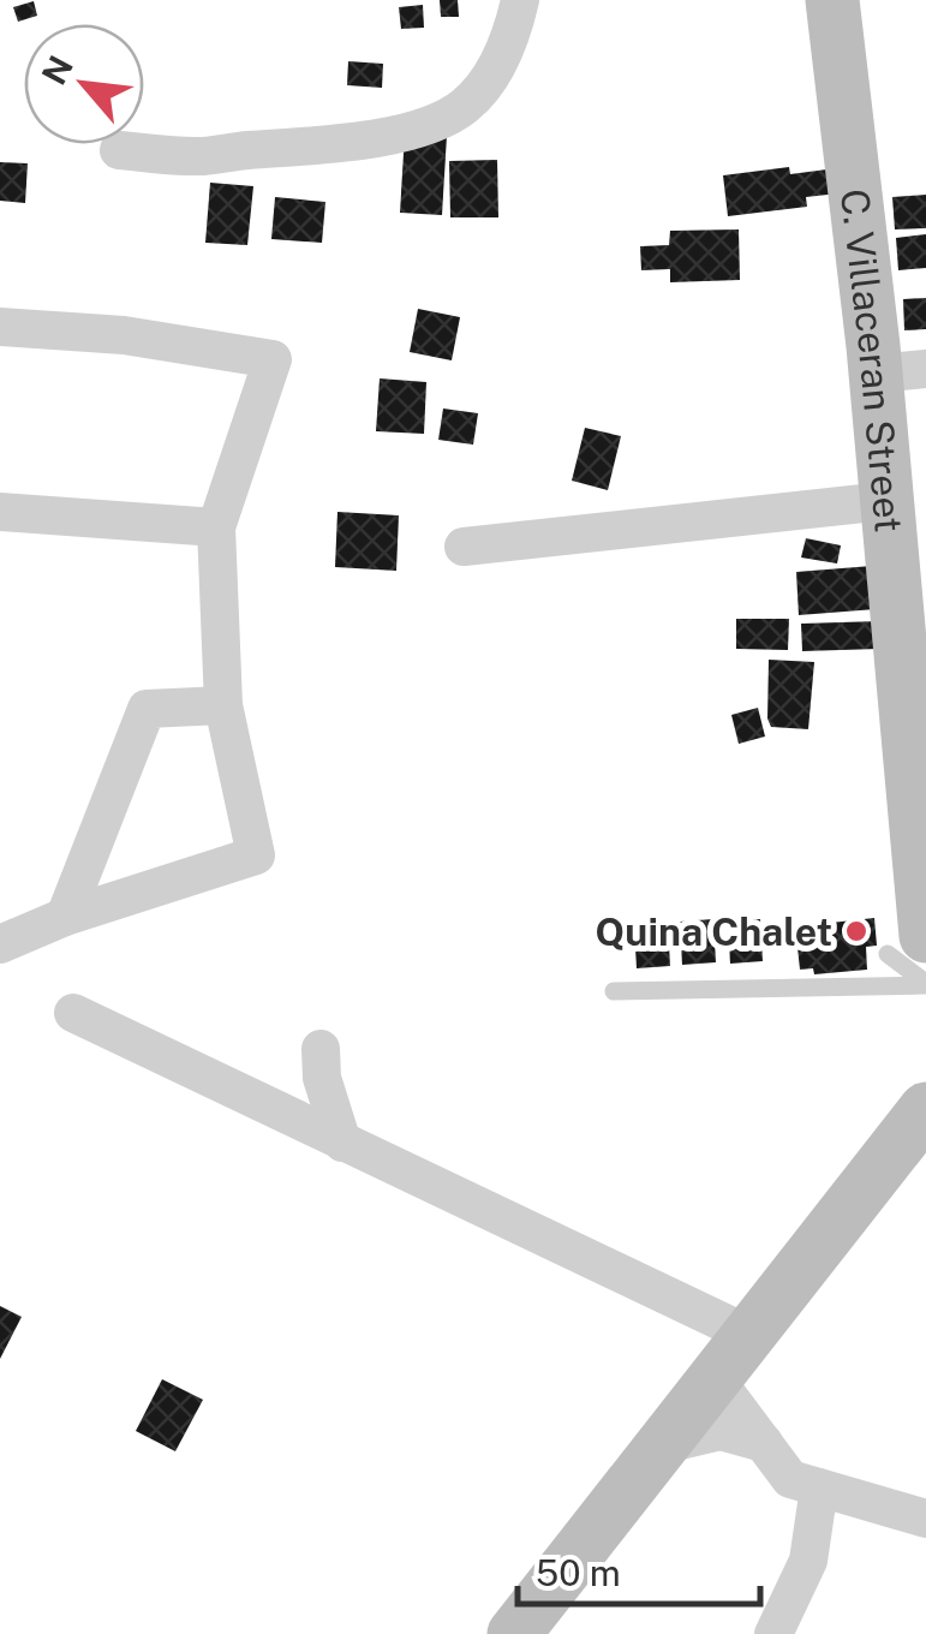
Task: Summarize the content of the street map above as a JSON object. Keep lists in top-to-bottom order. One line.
{"streets":{"main road":["C. Villaceran Street"]},"places":["Quina Chalet"],"scale_bar":"50 m","north":"top left"}
